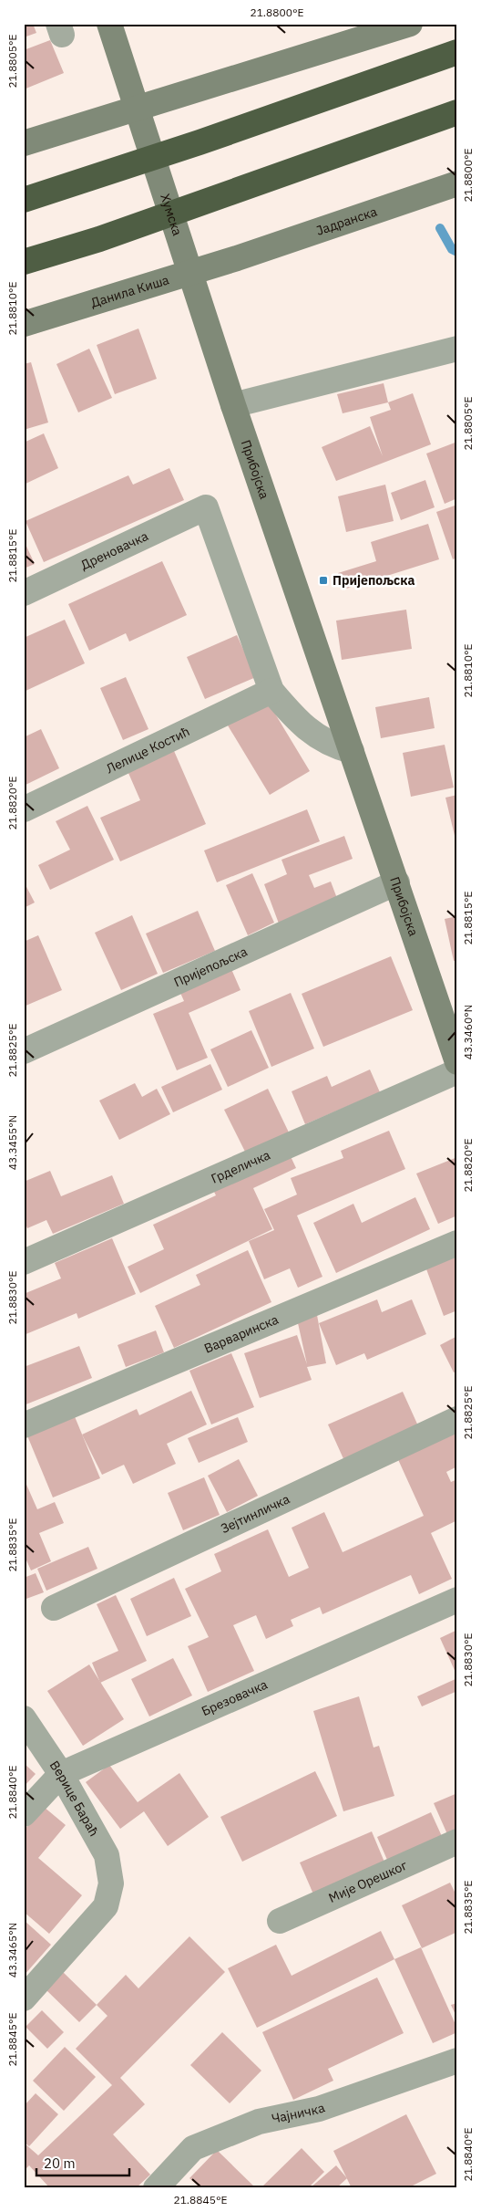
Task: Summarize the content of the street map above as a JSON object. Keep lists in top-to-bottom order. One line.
{"streets":{"street":["Хумска","Јадранска","Данила Киша","Прибојска","Дреновачка","Лелице Костић","Пријепољска","Грделичка","Варваринска","Зејтинличка","Брезовачка","Верице Бараћ","Мије Орешког","Чајничка"]},"crossings":[["Хумска","Прибојска"],["Јадранска","Данила Киша"],["Прибојска","Пријепољска"],["Дреновачка","Лелице Костић"],["Брезовачка","Верице Бараћ"]],"places":{"transit":["Пријепољска"]},"scale_bar":"20 m","coordinates":["21.8800°E","21.8805°E","21.8810°E","21.8815°E","21.8820°E","43.3460°N","21.8825°E","43.3455°N","21.8830°E","21.8835°E","21.8840°E","43.3465°N","21.8845°E"]}
